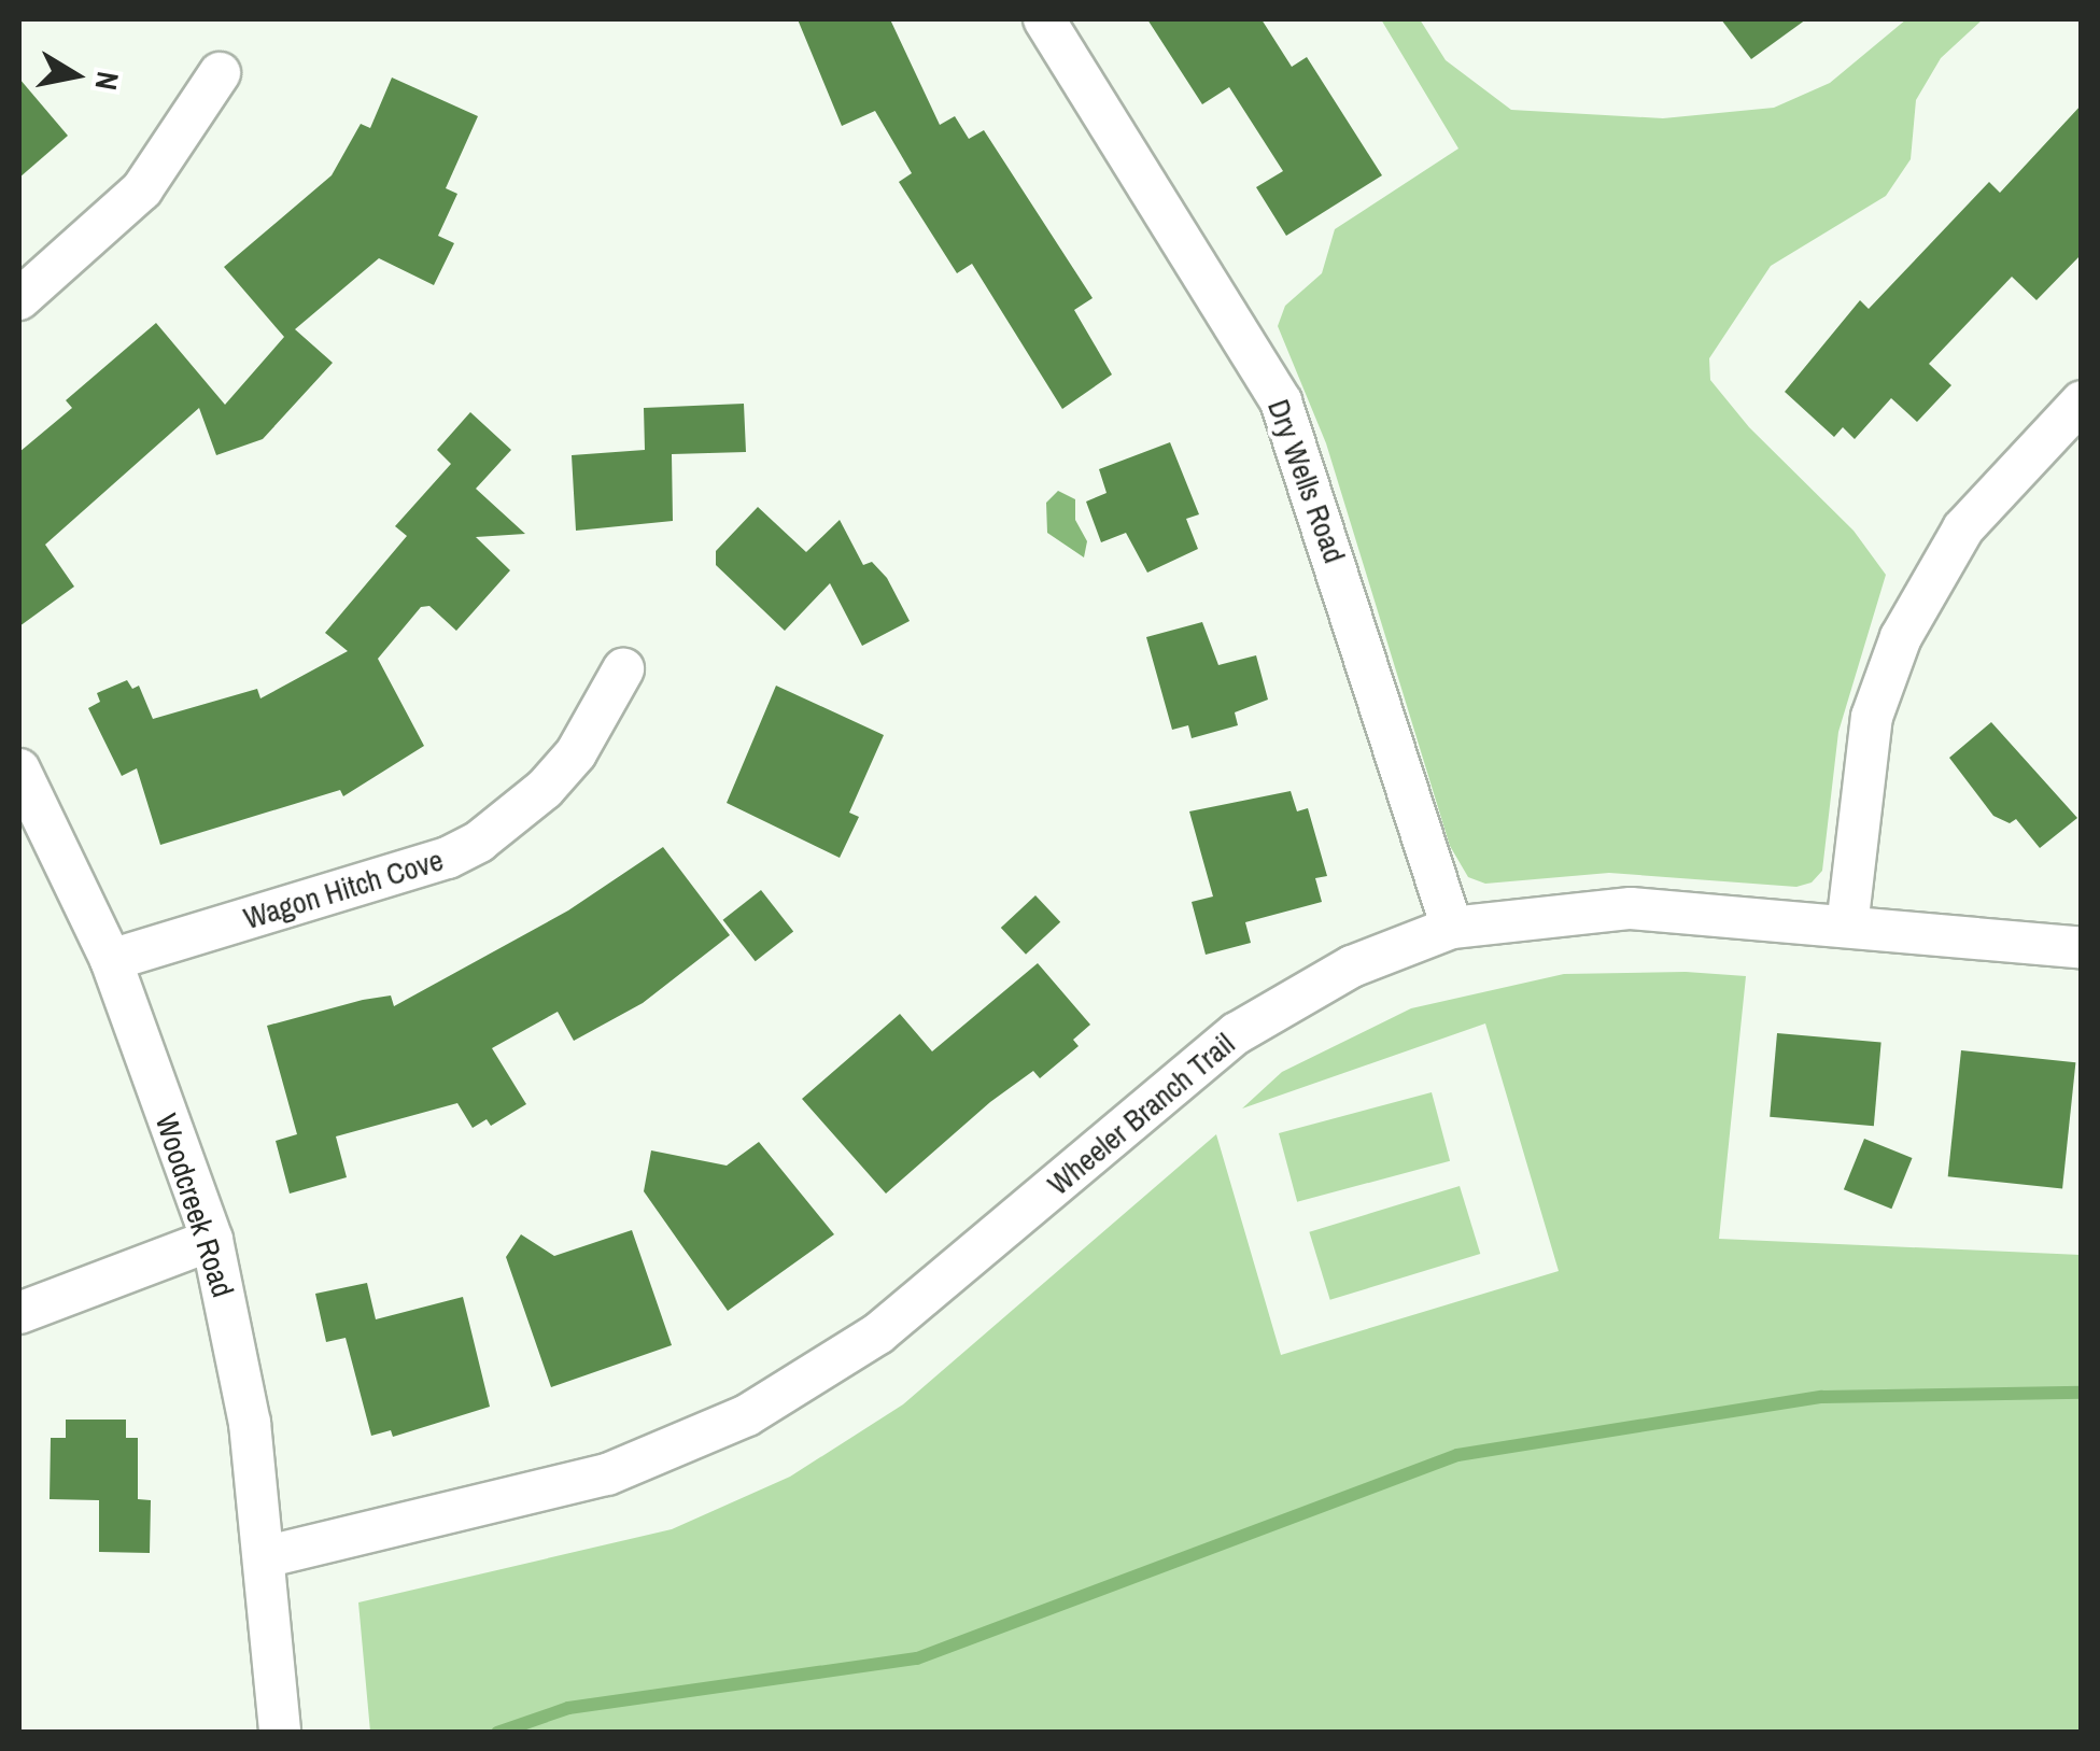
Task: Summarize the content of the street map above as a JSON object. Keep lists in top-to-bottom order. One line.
{"streets":{"street":["Dry Wells Road","Wagon Hitch Cove","Wheeler Branch Trail","Woodcreek Road"]},"crossings":[["Dry Wells Road","Wheeler Branch Trail"],["Wagon Hitch Cove","Woodcreek Road"],["Wheeler Branch Trail","Woodcreek Road"]],"north":"right"}
